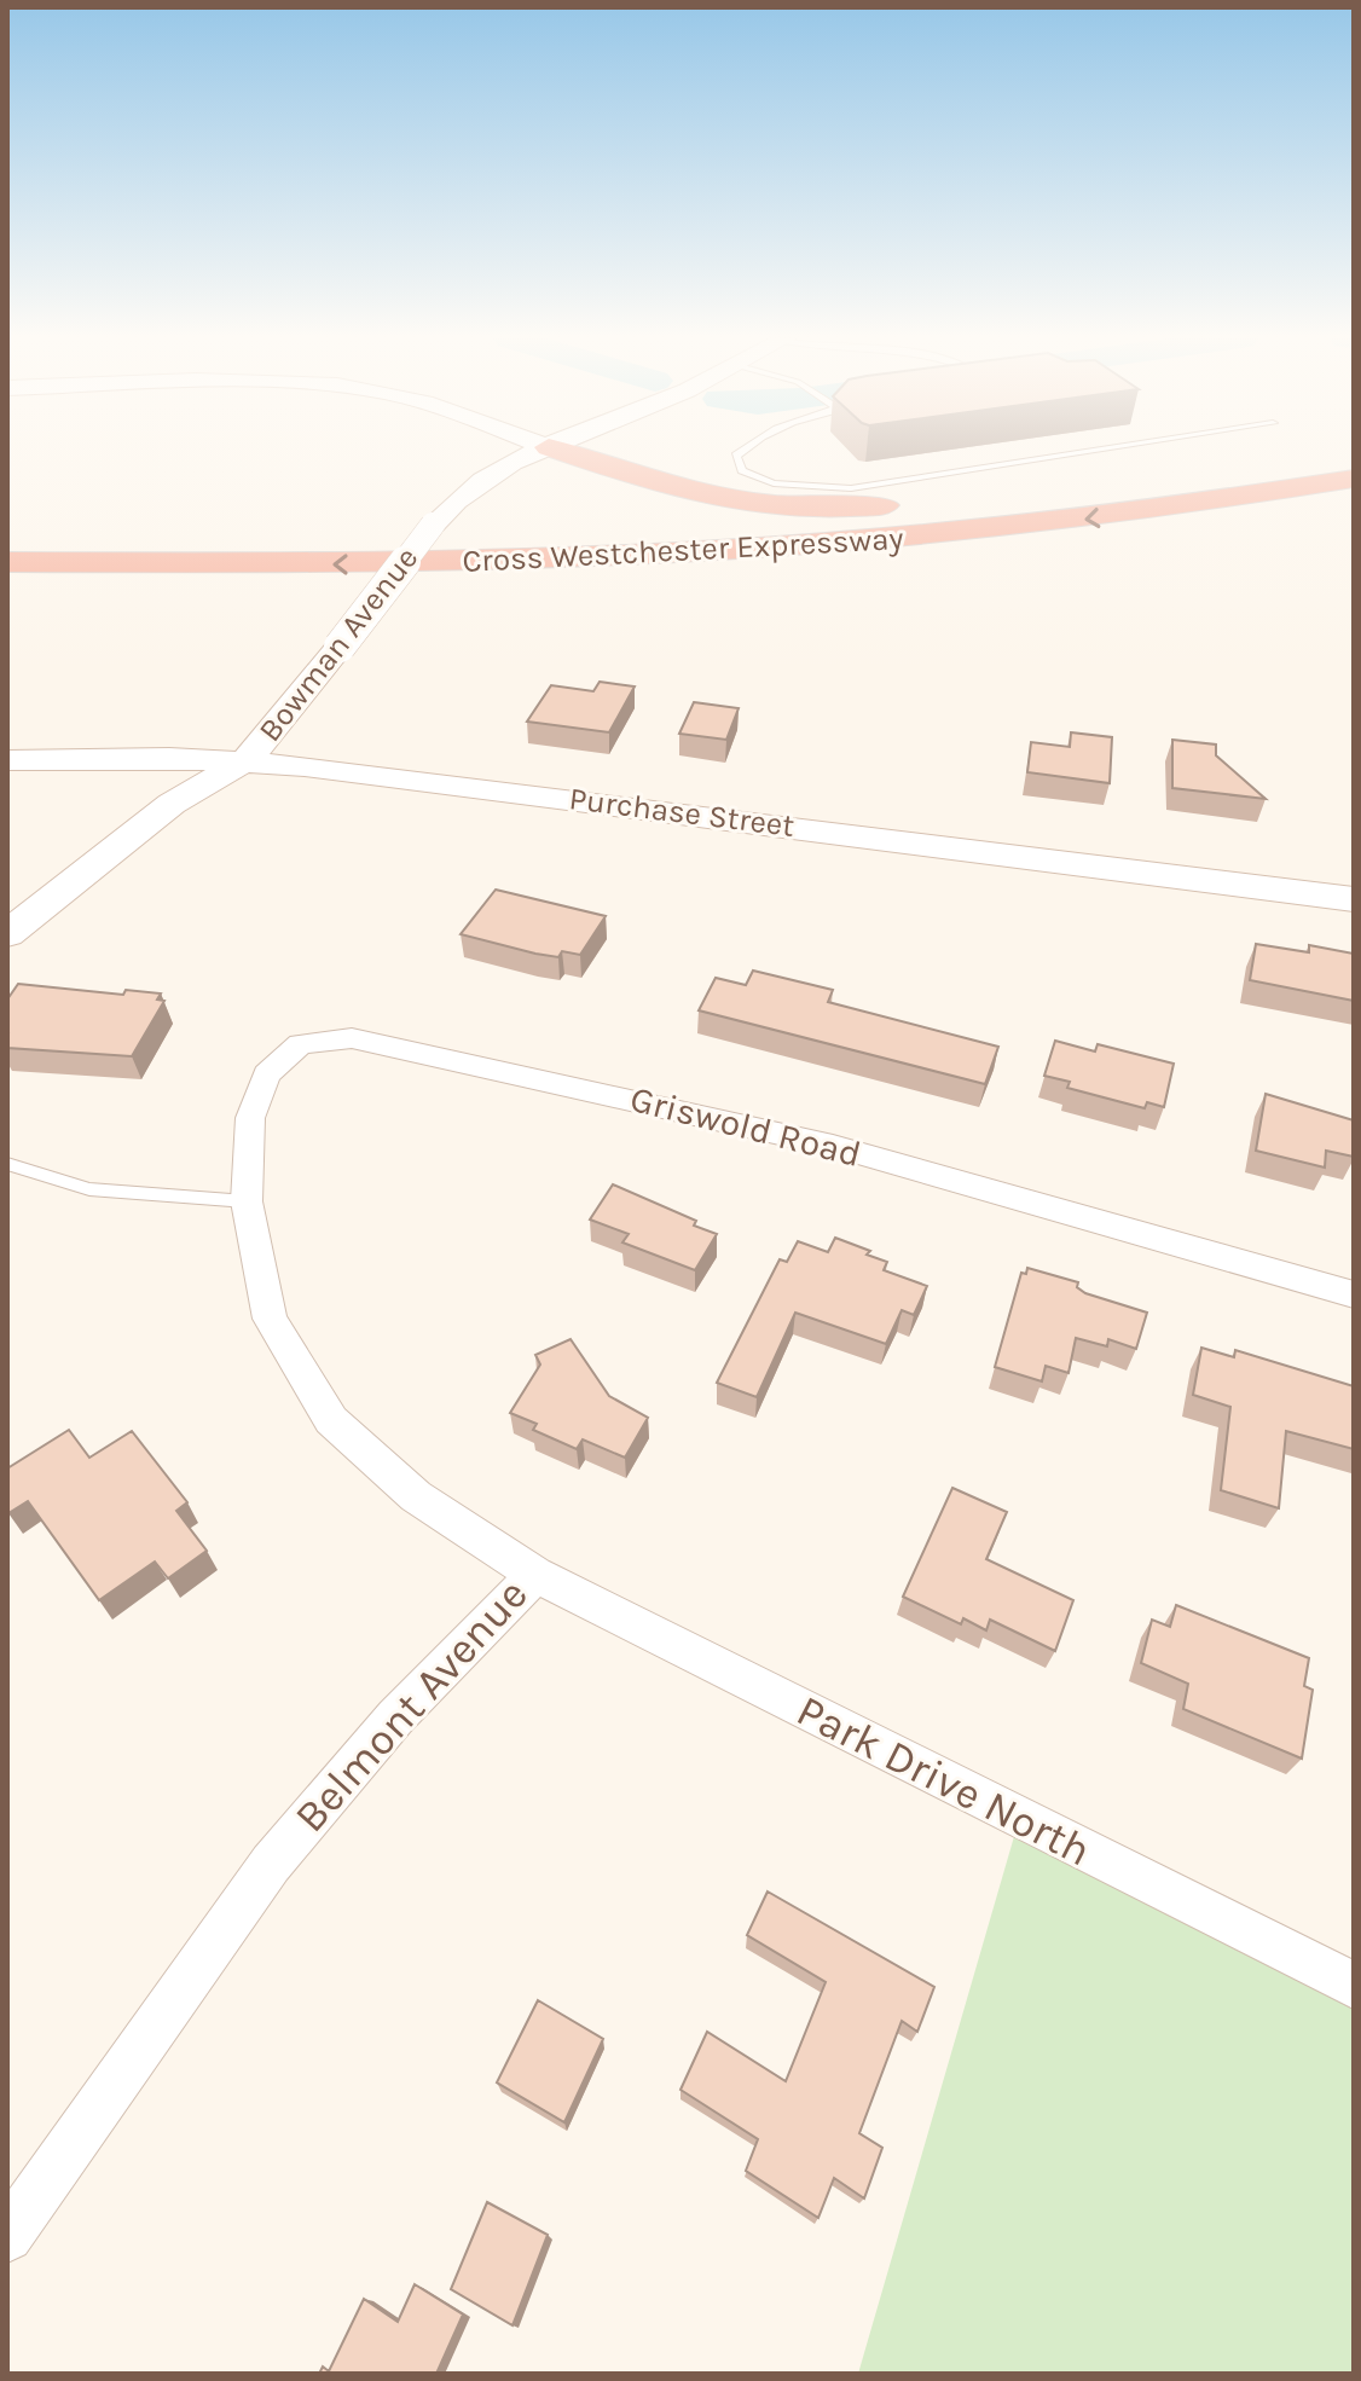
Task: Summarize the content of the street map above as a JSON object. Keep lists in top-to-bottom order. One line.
{"streets":{"highway":["Cross Westchester Expressway"],"main road":["Bowman Avenue","Purchase Street"],"street":["Griswold Road","Belmont Avenue","Park Drive North"]},"crossings":[["Bowman Avenue","Purchase Street"],["Griswold Road","Belmont Avenue"],["Belmont Avenue","Park Drive North"]]}
